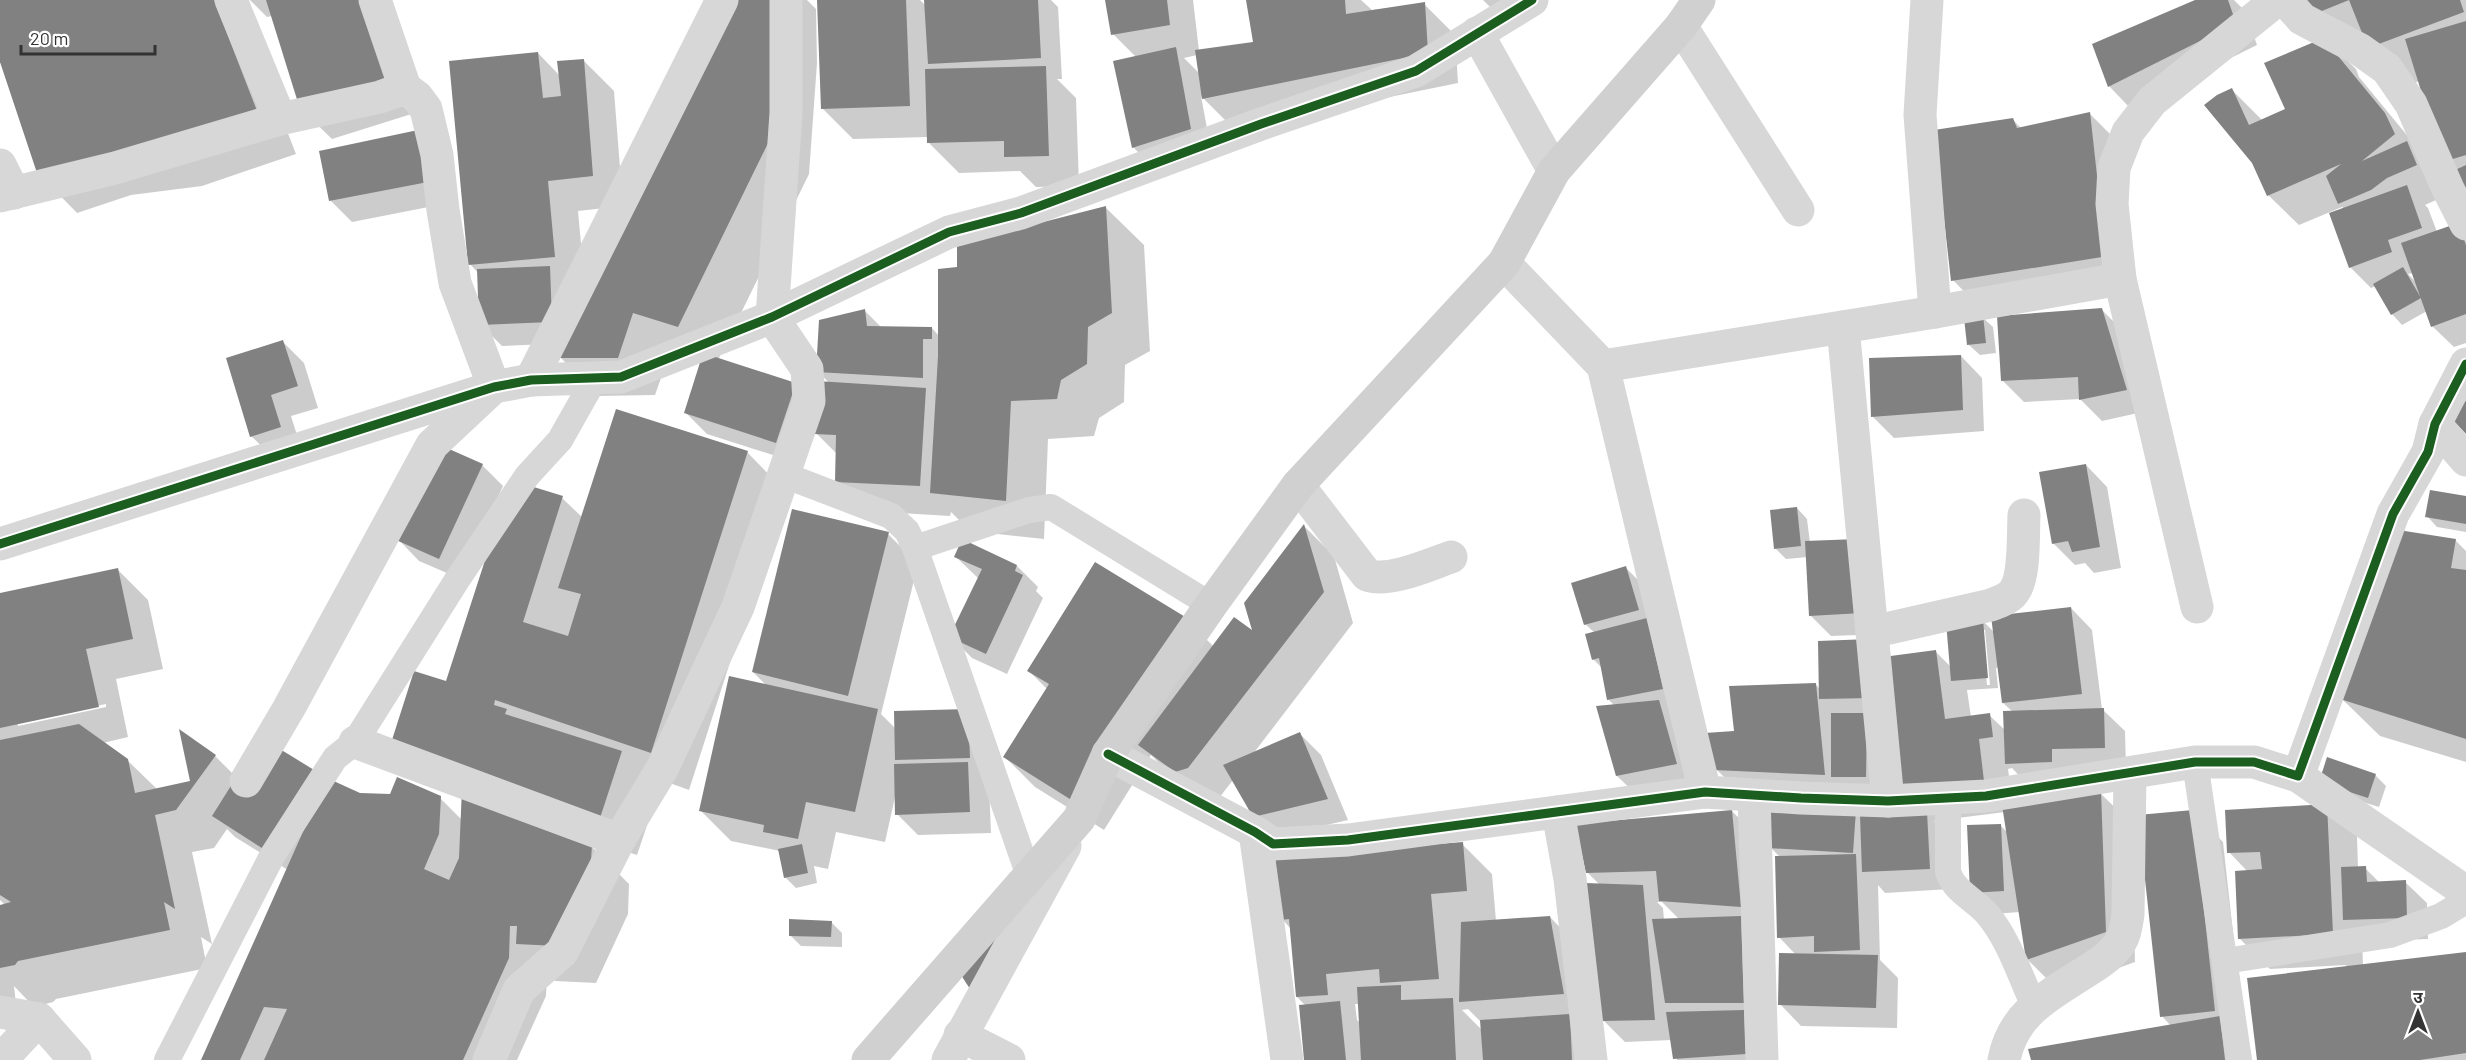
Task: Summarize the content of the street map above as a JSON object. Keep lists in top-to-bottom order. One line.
{"scale_bar":"20 m","north":"top"}
